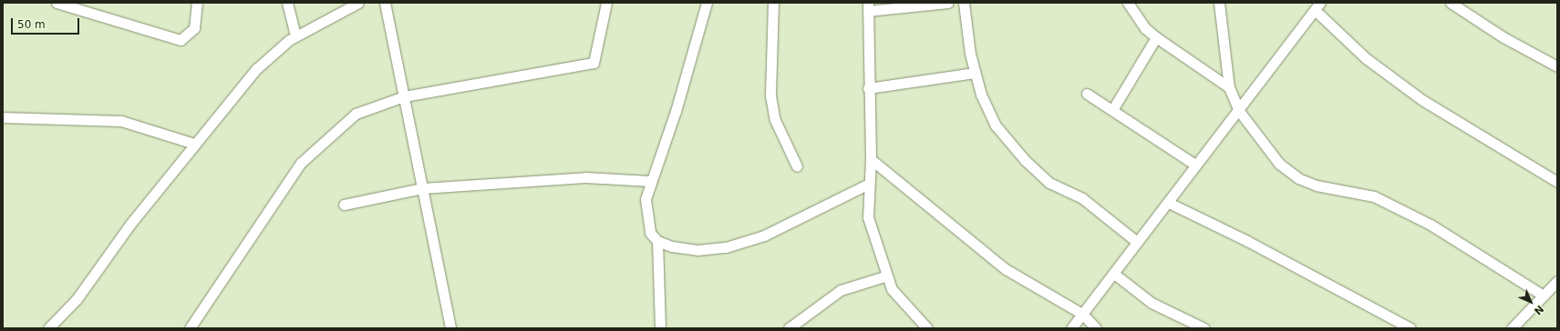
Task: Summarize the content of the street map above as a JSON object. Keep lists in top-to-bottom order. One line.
{"scale_bar":"50 m","north":"bottom right"}
